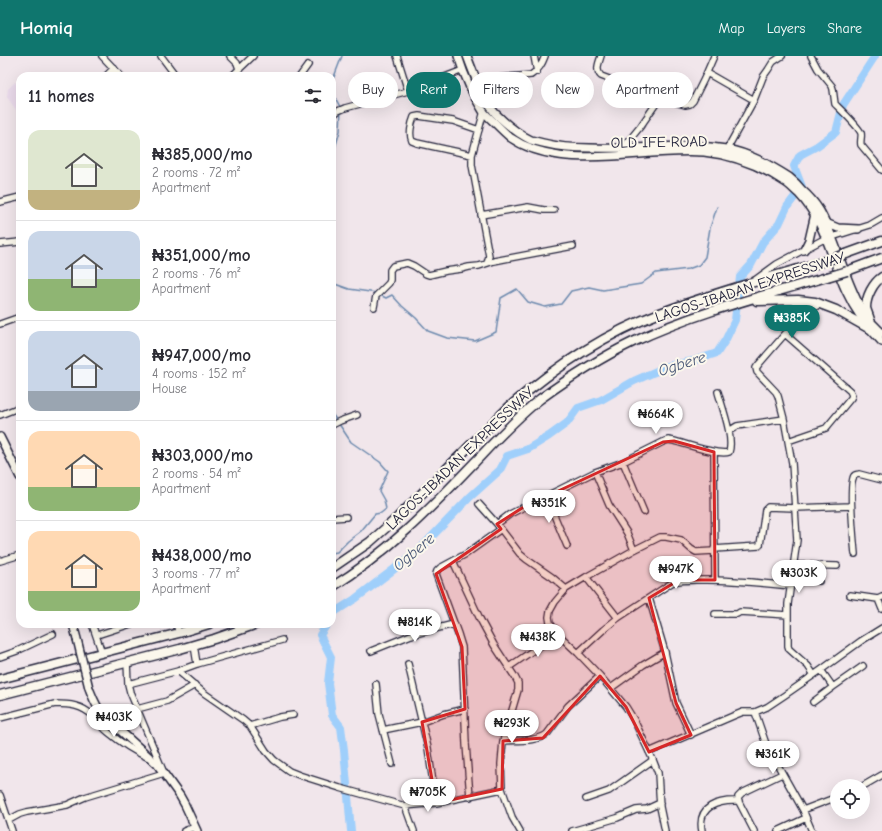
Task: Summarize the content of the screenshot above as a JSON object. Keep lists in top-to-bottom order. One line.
{"streets":{"highway":["LAGOS-IBADAN EXPRESSWAY"],"main road":["OLD IFE ROAD"]},"water":["Ogbere"],"page":{"header":"Homiq","nav":["Map","Layers","Share"],"chip":["Buy","Rent","Filters","New","Apartment"],"heading":"11 homes","list":[{"name":"₦385,000/mo","note":"2 rooms · 72 m² · Apartment"},{"name":"₦351,000/mo","note":"2 rooms · 76 m² · Apartment"},{"name":"₦947,000/mo","note":"4 rooms · 152 m² · House"},{"name":"₦303,000/mo","note":"2 rooms · 54 m² · Apartment"},{"name":"₦438,000/mo","note":"3 rooms · 77 m² · Apartment"}],"price":["₦385K","₦664K","₦351K","₦947K","₦303K","₦814K","₦438K","₦403K","₦293K","₦361K","₦705K"]}}
